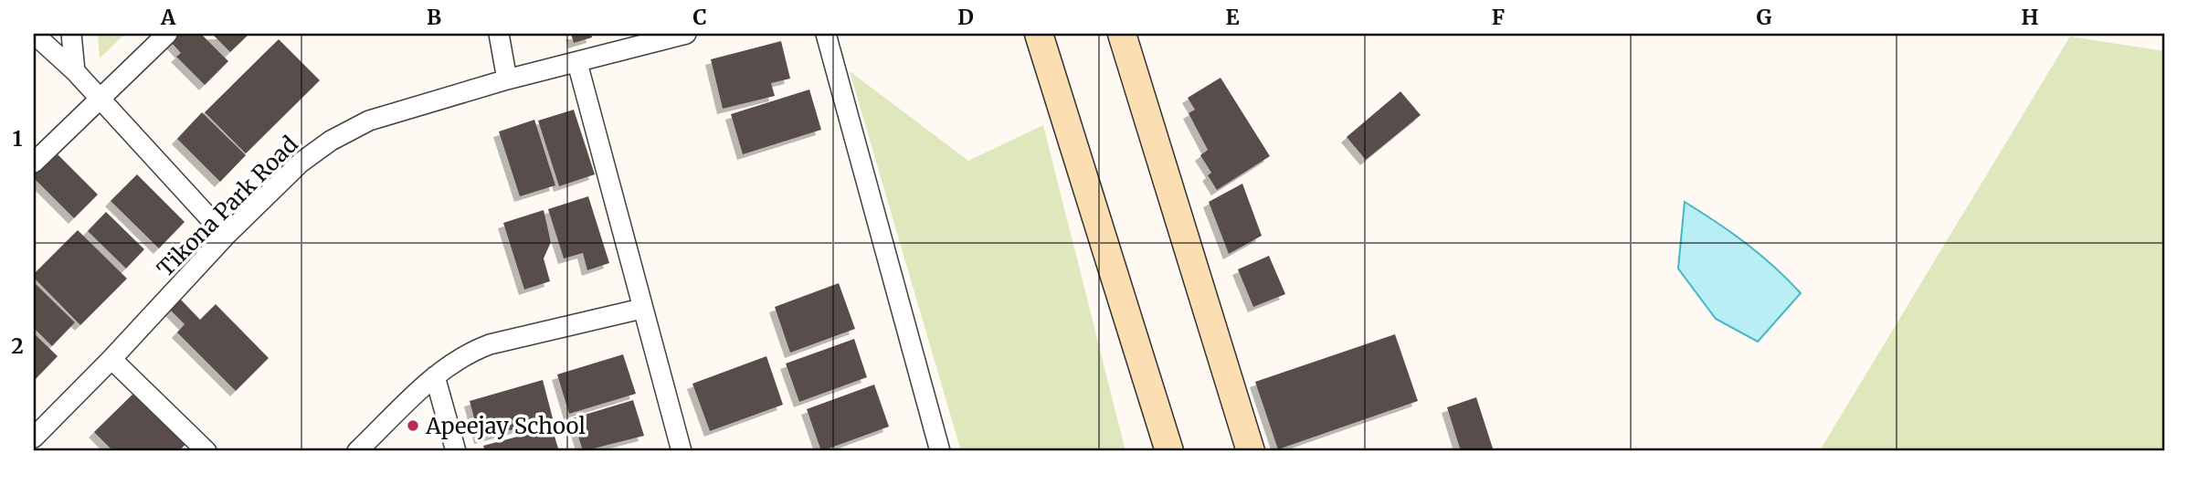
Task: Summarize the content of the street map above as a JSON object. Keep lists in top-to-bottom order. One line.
{"streets":{"street":["Tikona Park Road"]},"places":["Apeejay School"],"grid":{"columns":["A","B","C","D","E","F","G","H"],"rows":["1","2"]}}
